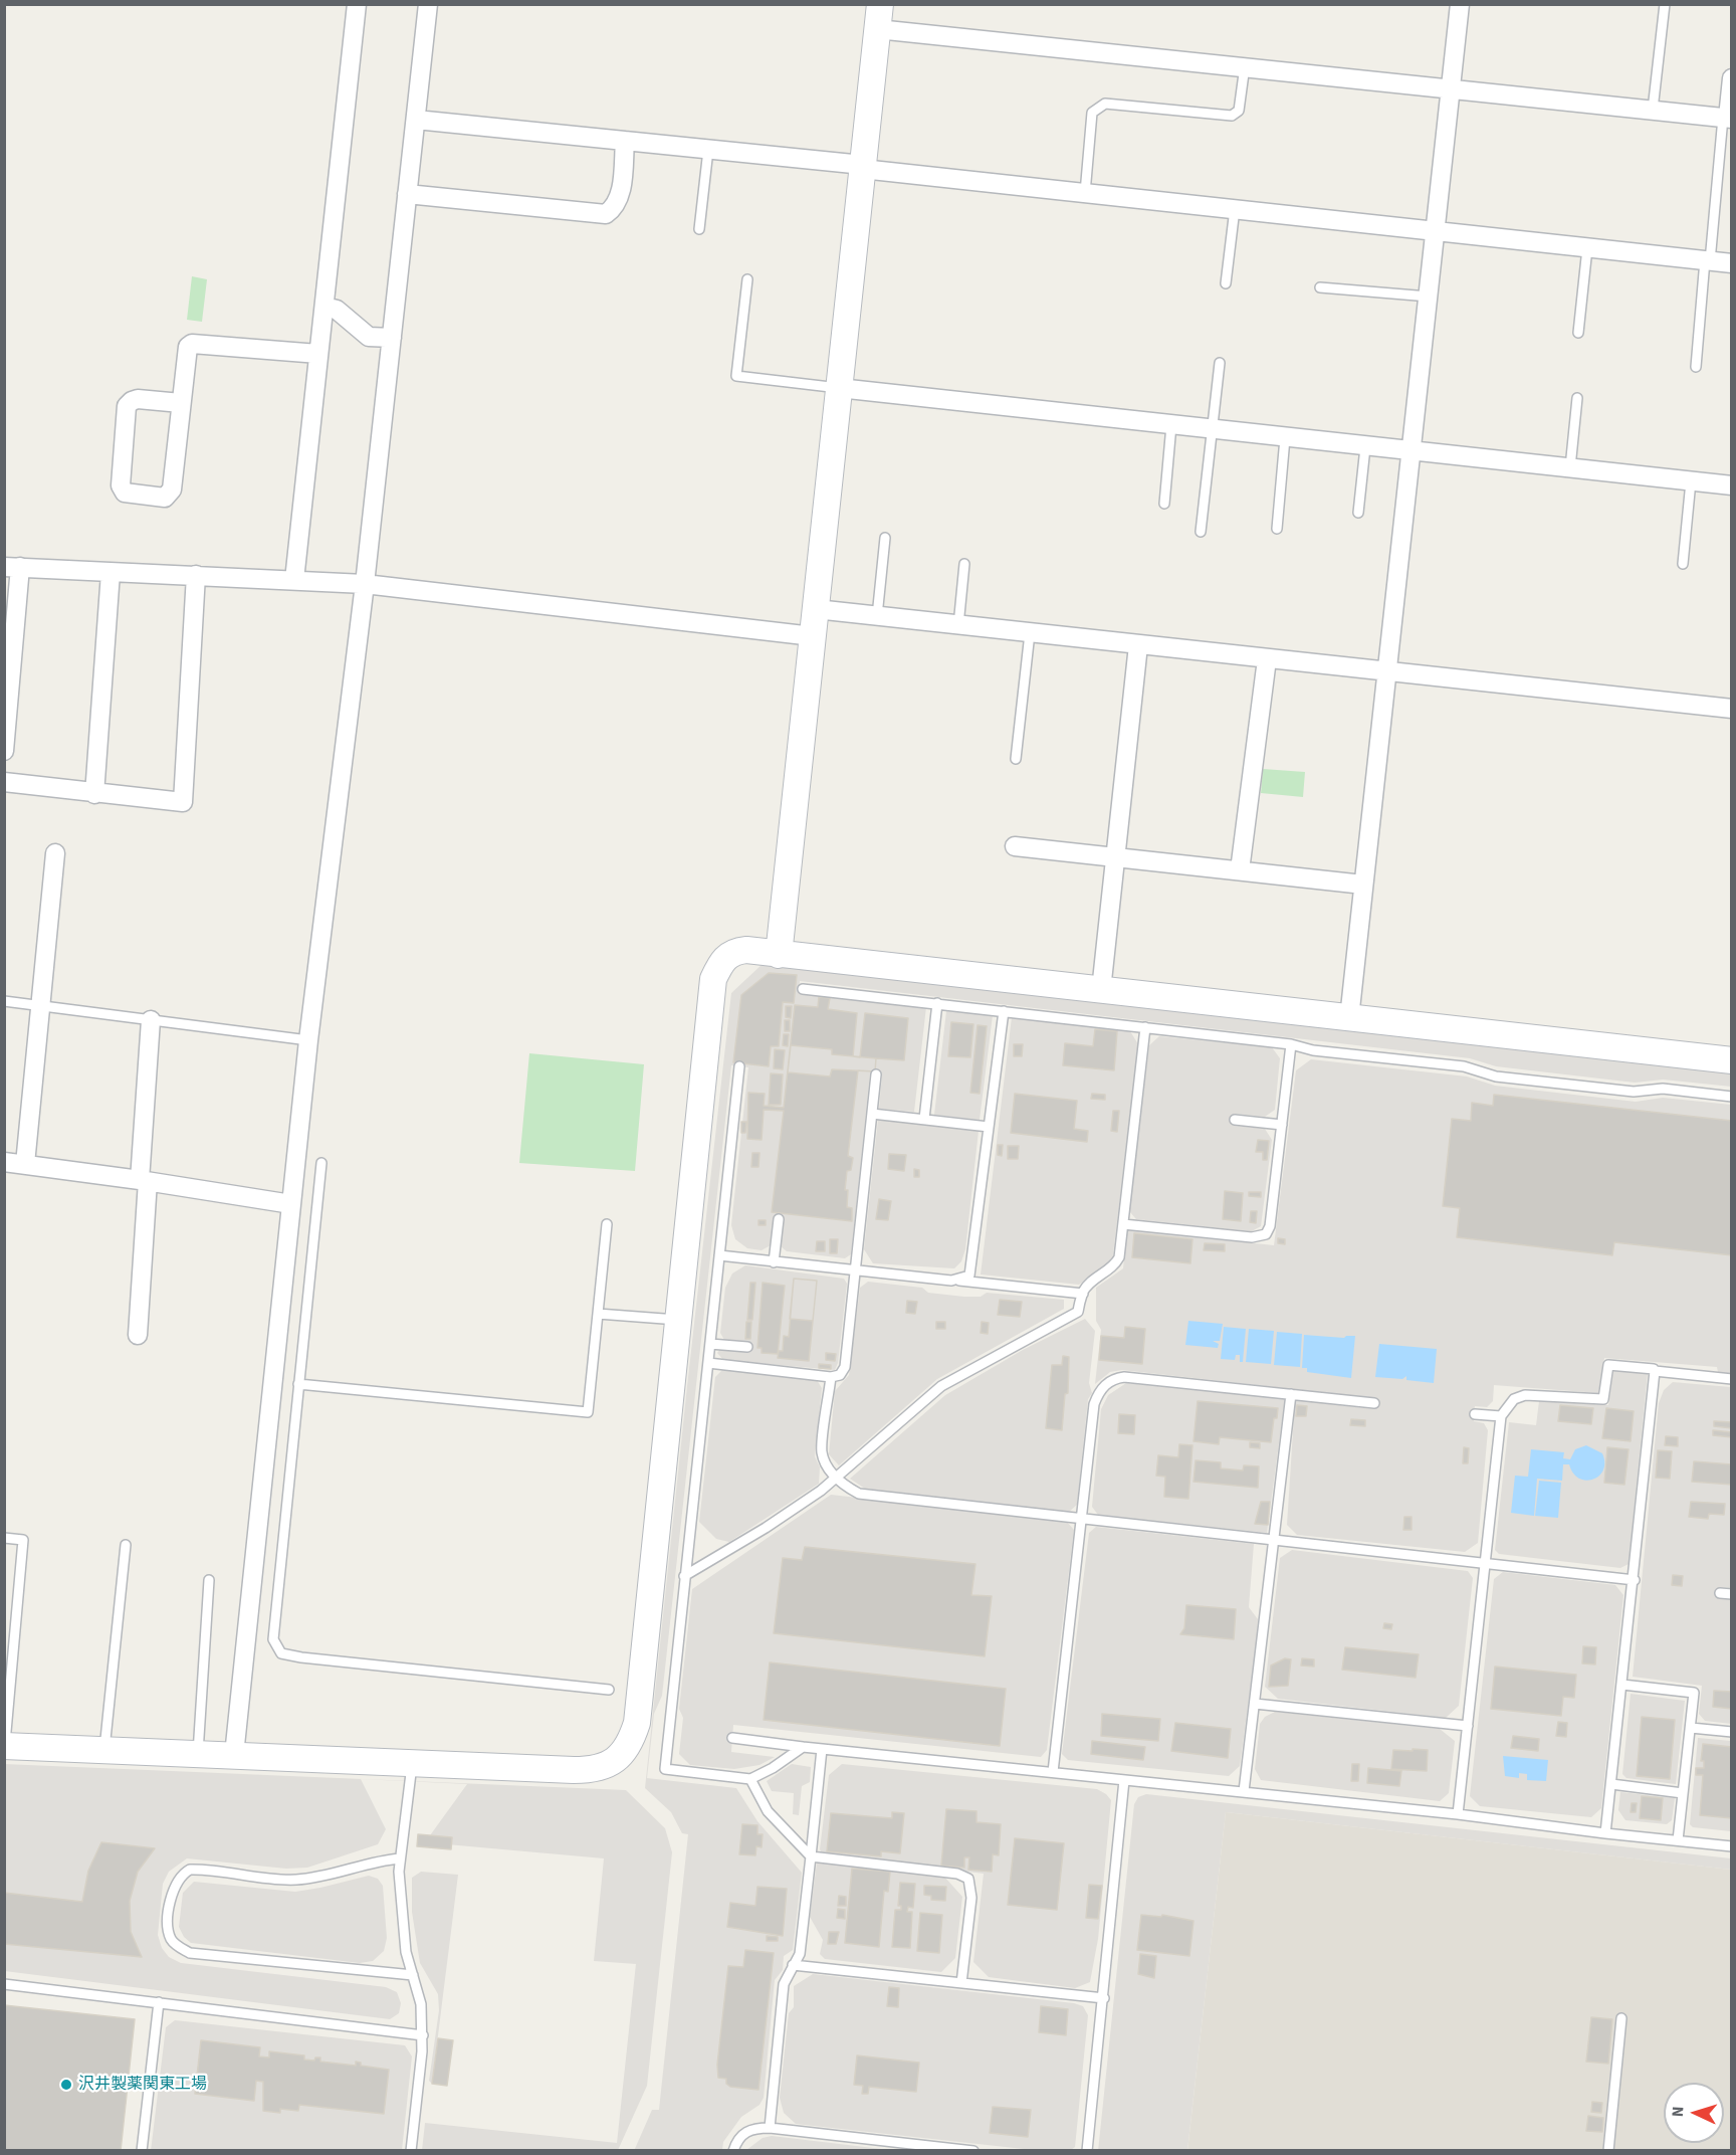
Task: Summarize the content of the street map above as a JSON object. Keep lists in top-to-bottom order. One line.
{"places":["沢井製薬関東工場"],"north":"left"}
